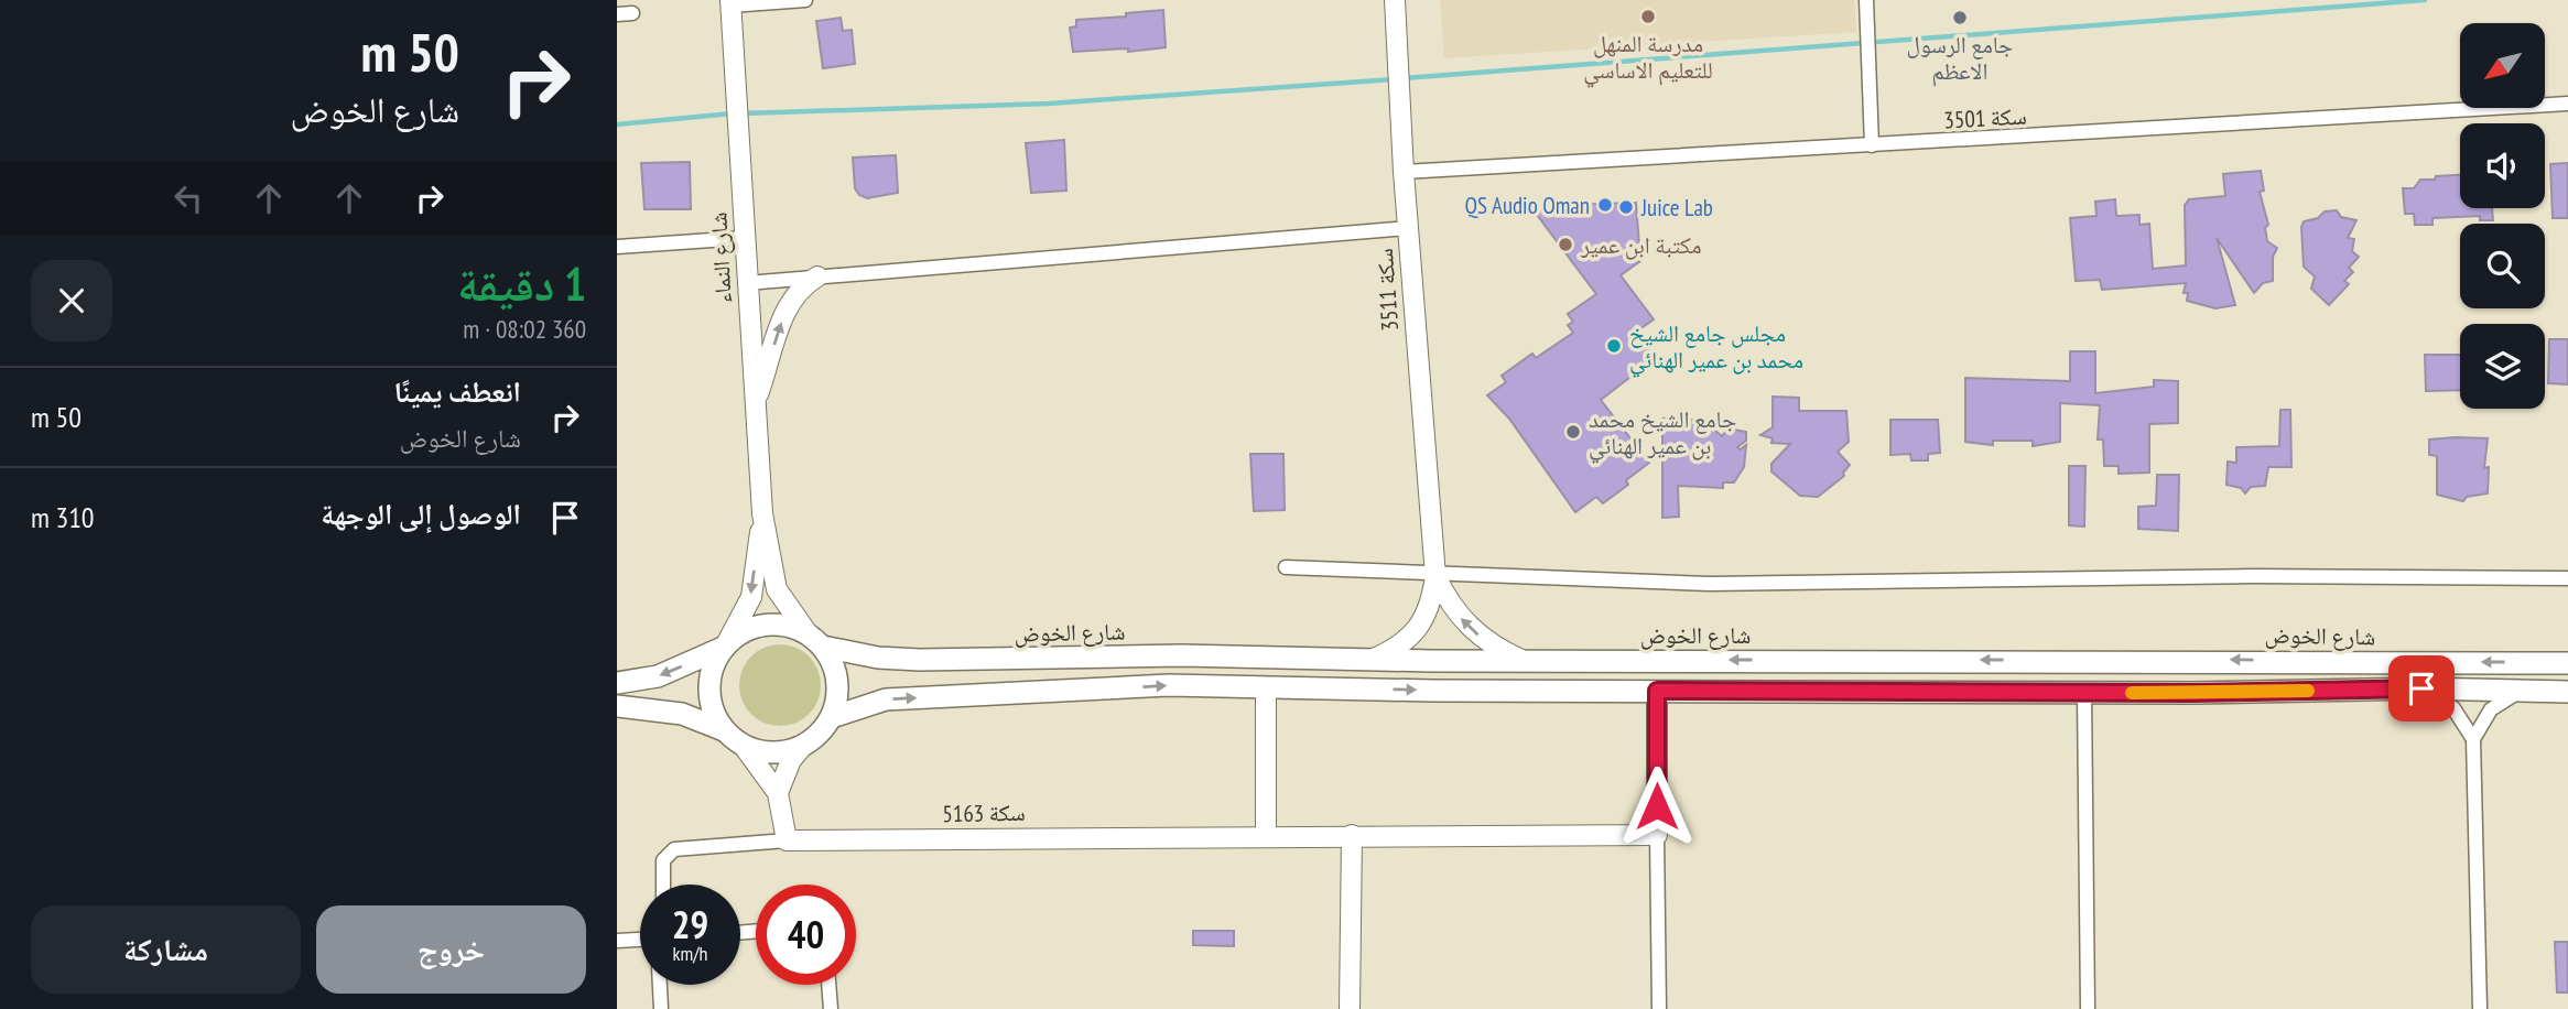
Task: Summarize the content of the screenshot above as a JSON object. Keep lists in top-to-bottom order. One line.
{"streets":{"main road":["شارع الخوض"],"street":["سكة 3501","شارع النماء","سكة 3511","سكة 5163"]},"crossings":[["سكة 3501","سكة 3511"]],"places":["مدرسة المنهل للتعليم الاساسي","جامع الرسول الاعظم","QS Audio Oman","Juice Lab","مكتبة ابن عمير","مجلس جامع الشيخ محمد بن عمير الهنائي","جامع الشيخ محمد بن عمير الهنائي"],"north":"bottom left","page":{"turn":["50 m","شارع الخوض"],"heading":["1 دقيقة","360 m · 08:02"],"list":[{"name":"انعطف يمينًا","note":"شارع الخوض","value":"50 m"},{"name":"الوصول إلى الوجهة","value":"310 m"}],"speed":"29 km/h","limit":"40","buttons":["خروج","مشاركة"]}}
